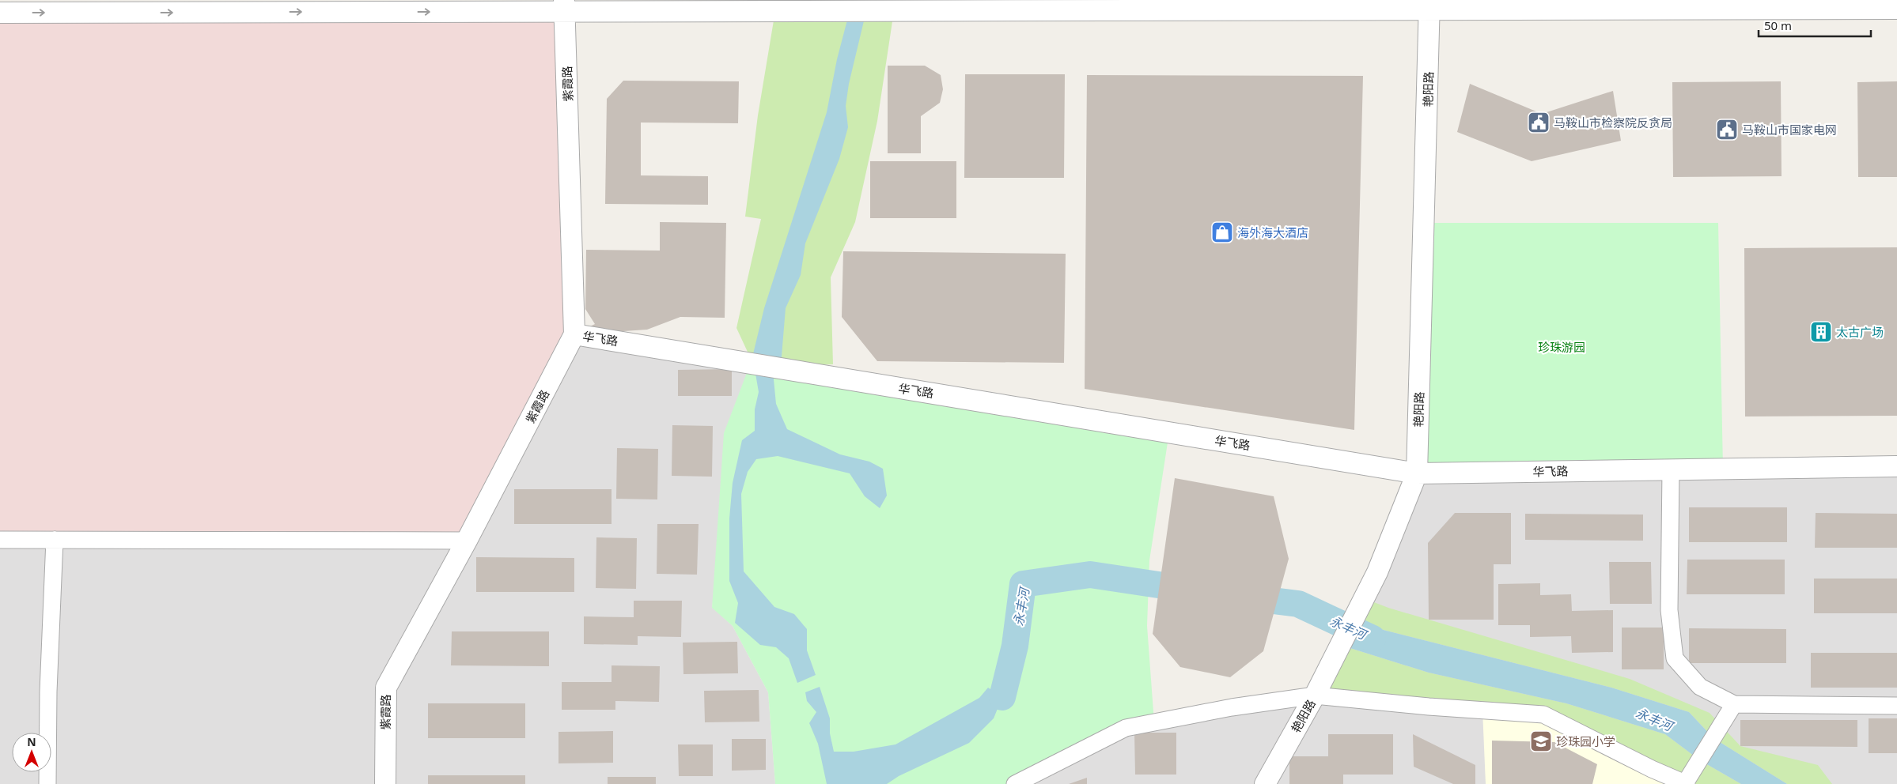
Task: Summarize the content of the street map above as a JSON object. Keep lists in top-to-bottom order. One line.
{"streets":{"street":["紫霞路","艳阳路","华飞路"]},"crossings":[["紫霞路","华飞路"],["艳阳路","华飞路"]],"water":["永丰河"],"parks":["珍珠游园"],"places":{"public building":["马鞍山市检察院反贪局","马鞍山市国家电网"],"shop":["海外海大酒店"],"building":["太古广场"],"school or university":["珍珠园小学"]},"scale_bar":"50 m","north":"top"}
